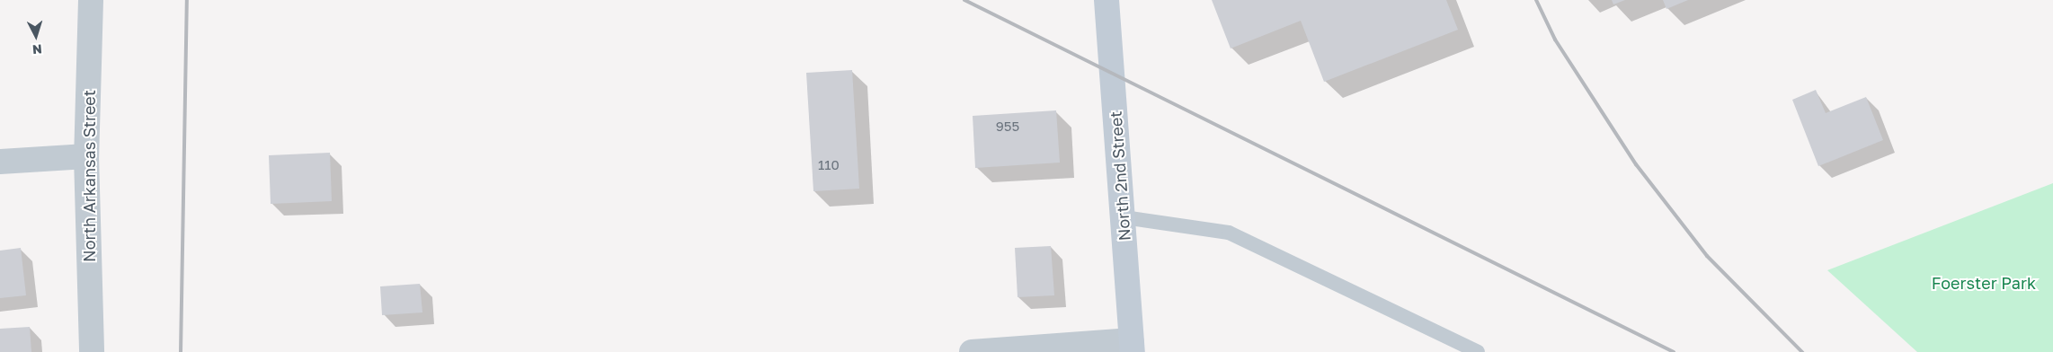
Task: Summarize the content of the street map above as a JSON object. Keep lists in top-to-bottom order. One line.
{"streets":{"main road":["North 2nd Street"],"street":["North Arkansas Street"]},"parks":["Foerster Park"],"house_numbers":["955","110"],"north":"bottom"}
